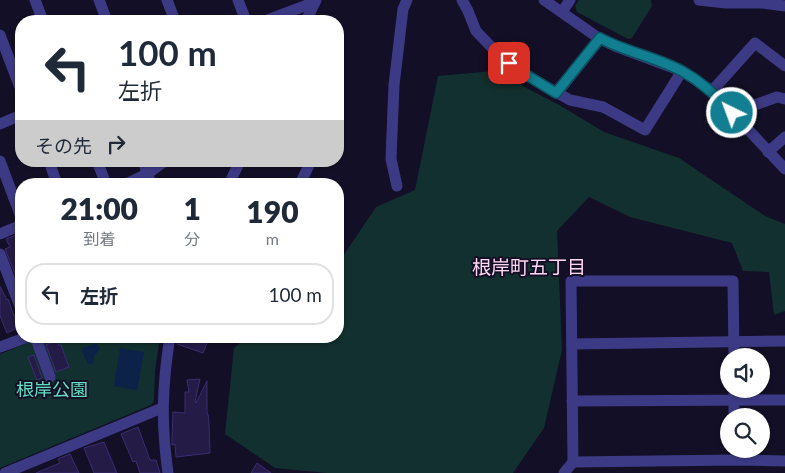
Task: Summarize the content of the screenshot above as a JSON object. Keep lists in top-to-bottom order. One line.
{"districts":["根岸町五丁目"],"parks":["根岸公園"],"page":{"turn":["100 m","左折"],"then":"その先","eta":["21:00","到着","1","分","190","m"],"list":[{"name":"左折","value":"100 m"}]}}
